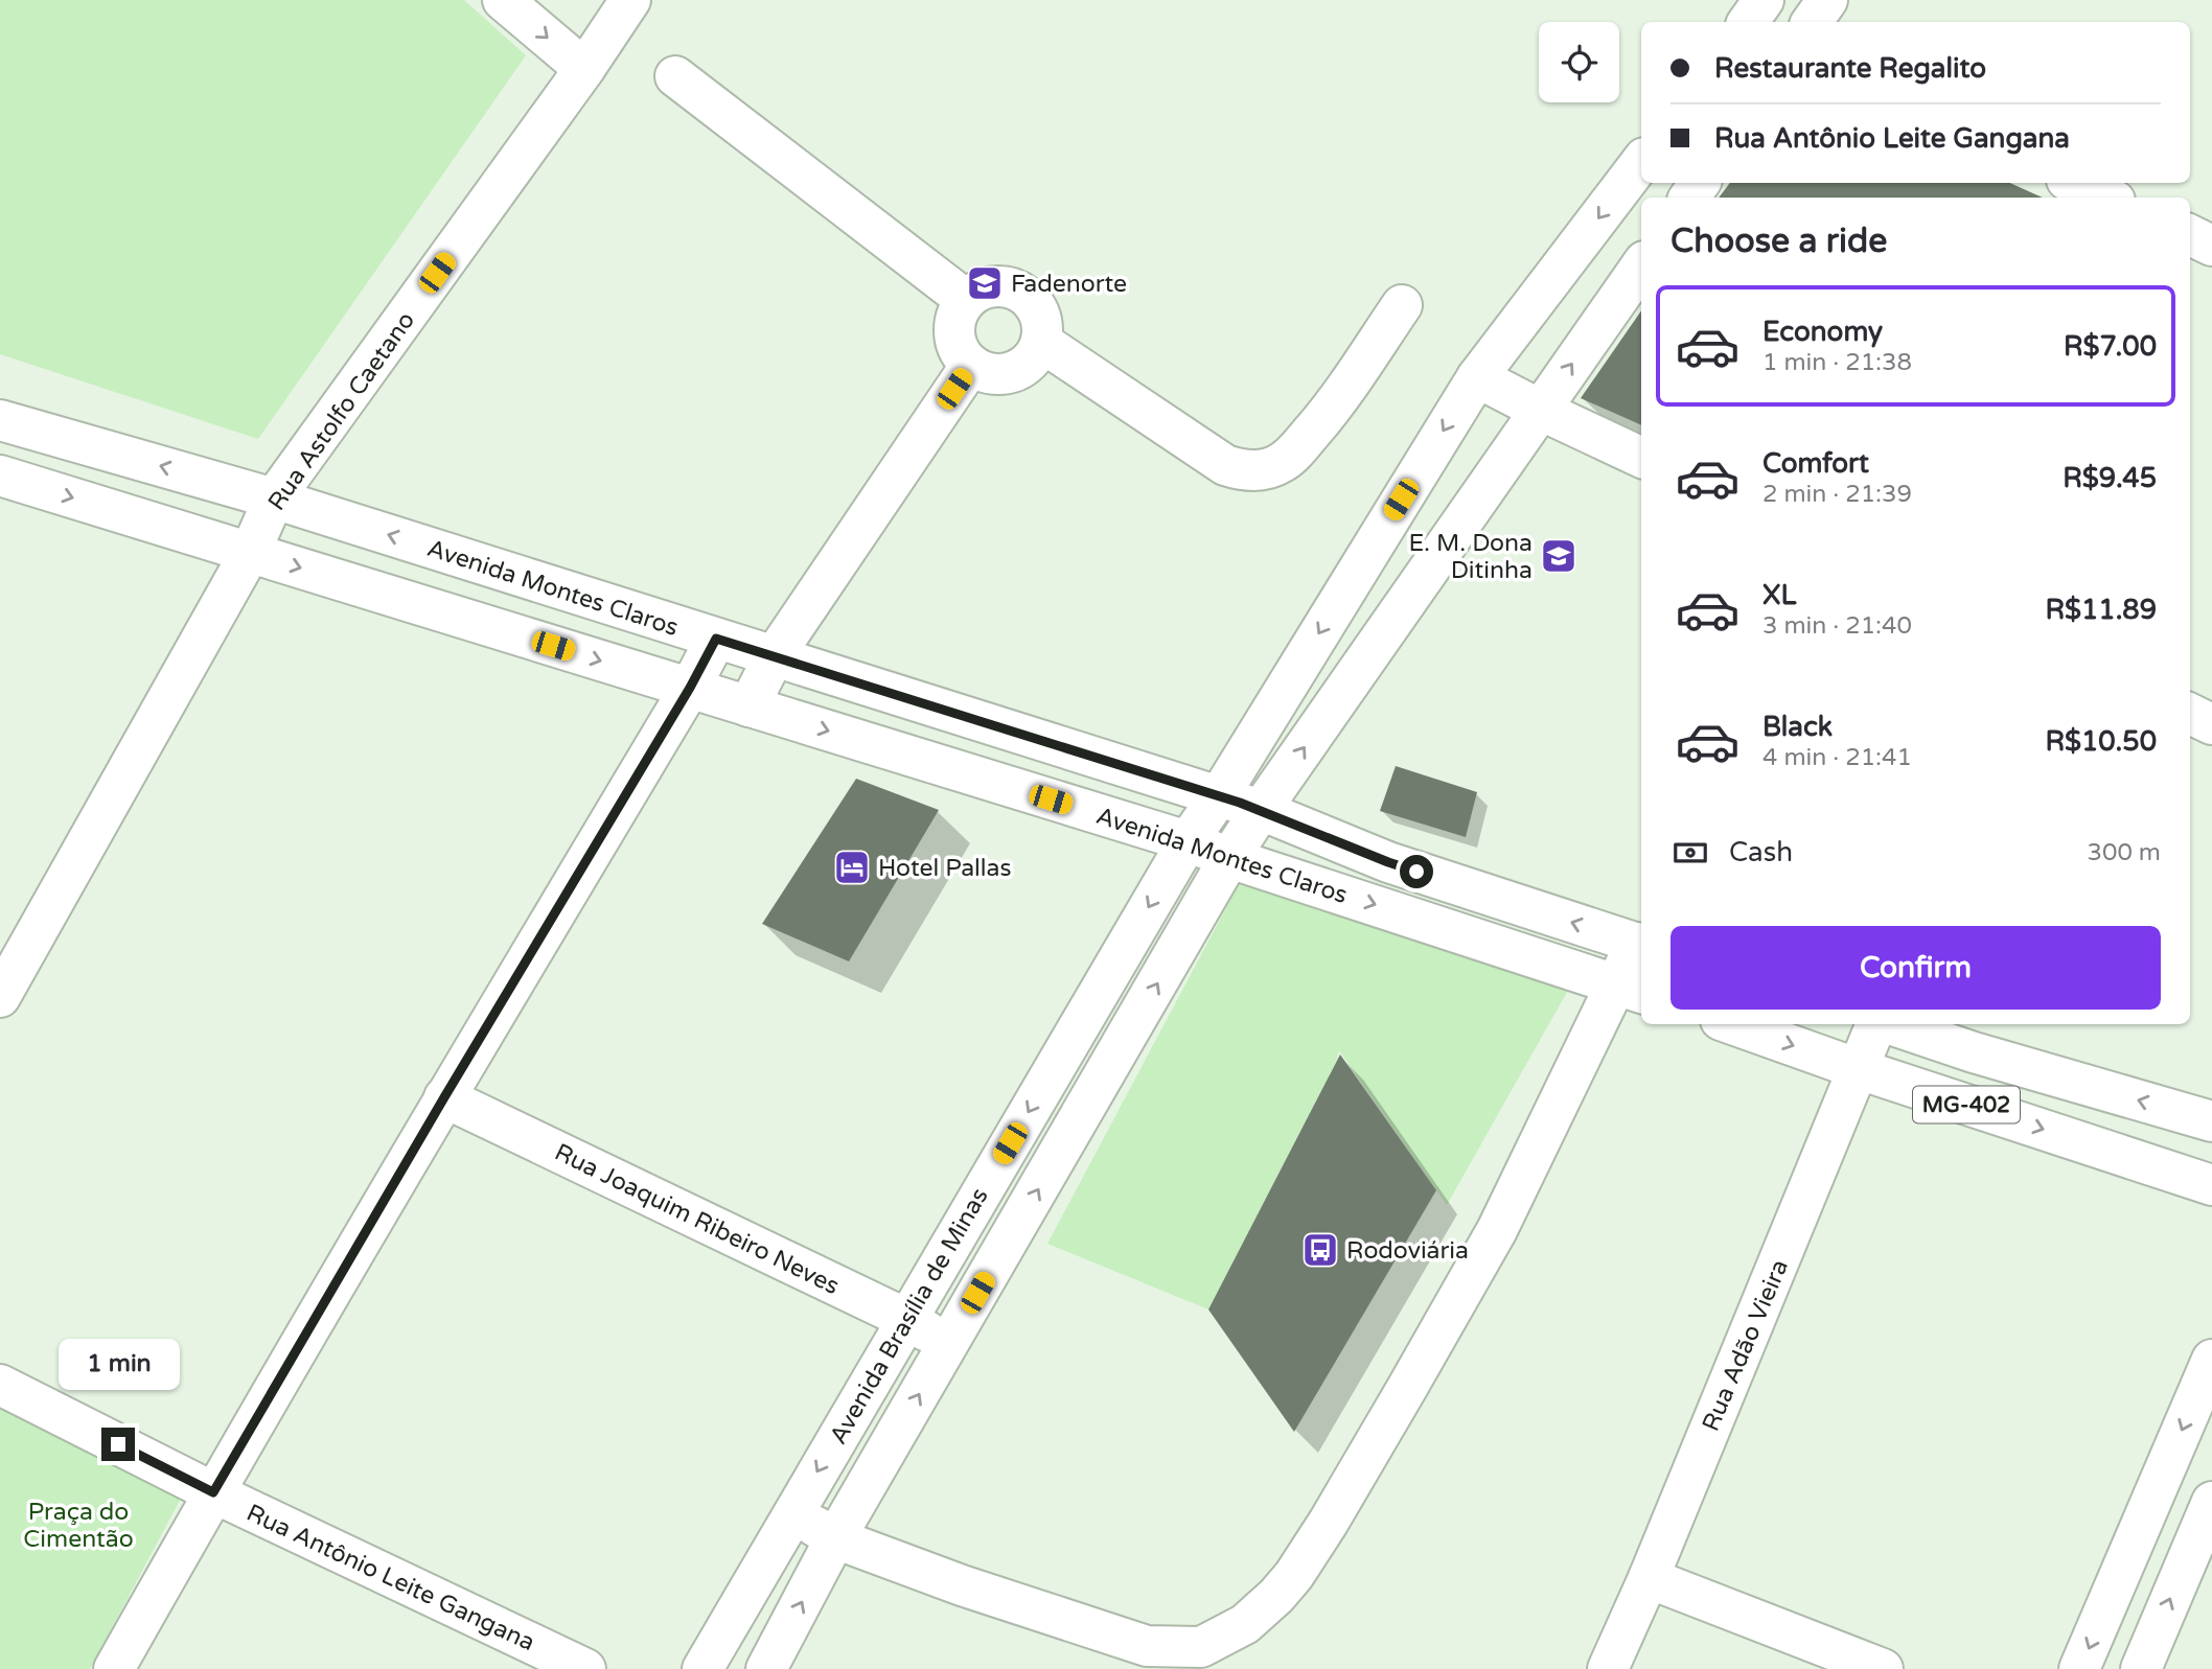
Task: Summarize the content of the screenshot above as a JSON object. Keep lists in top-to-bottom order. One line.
{"streets":{"street":["Rua Astolfo Caetano","Avenida Montes Claros","MG-402","Rua Joaquim Ribeiro Neves","Avenida Brasília de Minas","Rua Adão Vieira","Rua Antônio Leite Gangana"]},"crossings":[["Rua Astolfo Caetano","Avenida Montes Claros"],["Avenida Montes Claros","Avenida Brasília de Minas"],["MG-402","Rua Adão Vieira"],["Rua Joaquim Ribeiro Neves","Avenida Brasília de Minas"]],"parks":["Praça do Cimentão"],"places":{"school or university":["Fadenorte","E. M. Dona Ditinha"],"hotel":["Hotel Pallas"],"bus stop":["Rodoviária"]},"page":{"banner":["Restaurante Regalito","Rua Antônio Leite Gangana"],"heading":"Choose a ride","list":[{"name":"Economy","note":"1 min · 21:38","value":"R$7.00"},{"name":"Comfort","note":"2 min · 21:39","value":"R$9.45"},{"name":"XL","note":"3 min · 21:40","value":"R$11.89"},{"name":"Black","note":"4 min · 21:41","value":"R$10.50"}],"pay":["Cash","300 m"],"buttons":"Confirm","bubble":"1 min"}}
